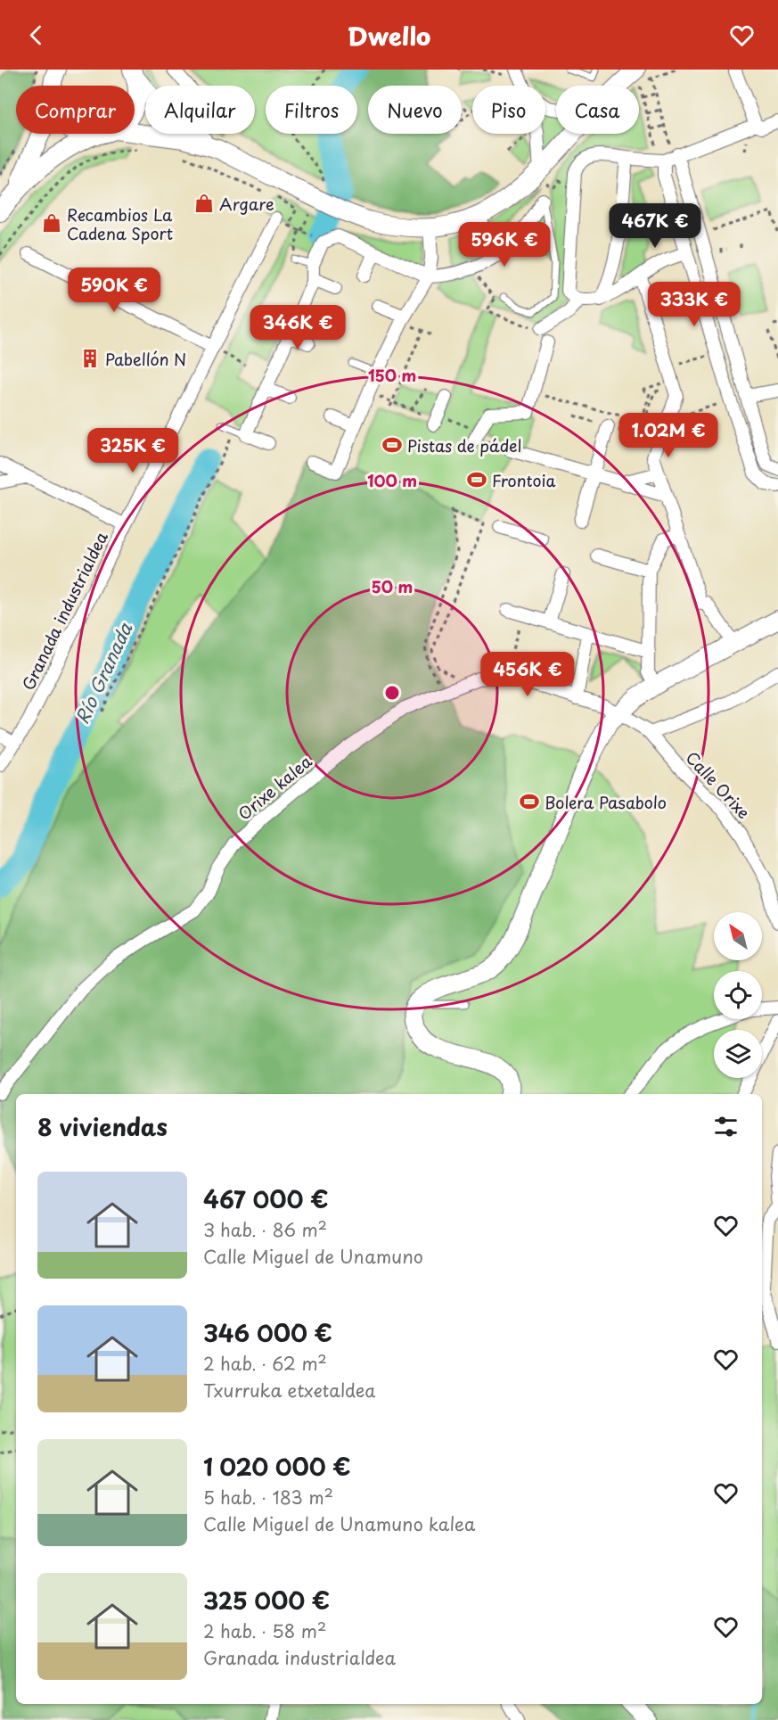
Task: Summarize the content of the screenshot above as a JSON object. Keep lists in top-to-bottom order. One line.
{"streets":{"street":["Granada industrialdea","Calle Orixe","Orixe kalea"]},"crossings":[["Calle Orixe","Orixe kalea"]],"water":["Río Granada"],"places":{"shop":["Argare","Recambios La Cadena Sport"],"building":["Pabellón N"],"sports":["Pistas de pádel","Frontoia","Bolera Pasabolo"]},"north":"top left","page":{"header":"Dwello","chip":["Comprar","Alquilar","Filtros","Nuevo","Piso","Casa"],"price":["467K €","596K €","590K €","333K €","346K €","1.02M €","325K €","456K €"],"heading":"8 viviendas","list":[{"name":"467 000 €","note":"3 hab. · 86 m² · Calle Miguel de Unamuno"},{"name":"346 000 €","note":"2 hab. · 62 m² · Txurruka etxetaldea"},{"name":"1 020 000 €","note":"5 hab. · 183 m² · Calle Miguel de Unamuno kalea"},{"name":"325 000 €","note":"2 hab. · 58 m² · Granada industrialdea"}]},"rings":["150 m","100 m","50 m"]}
